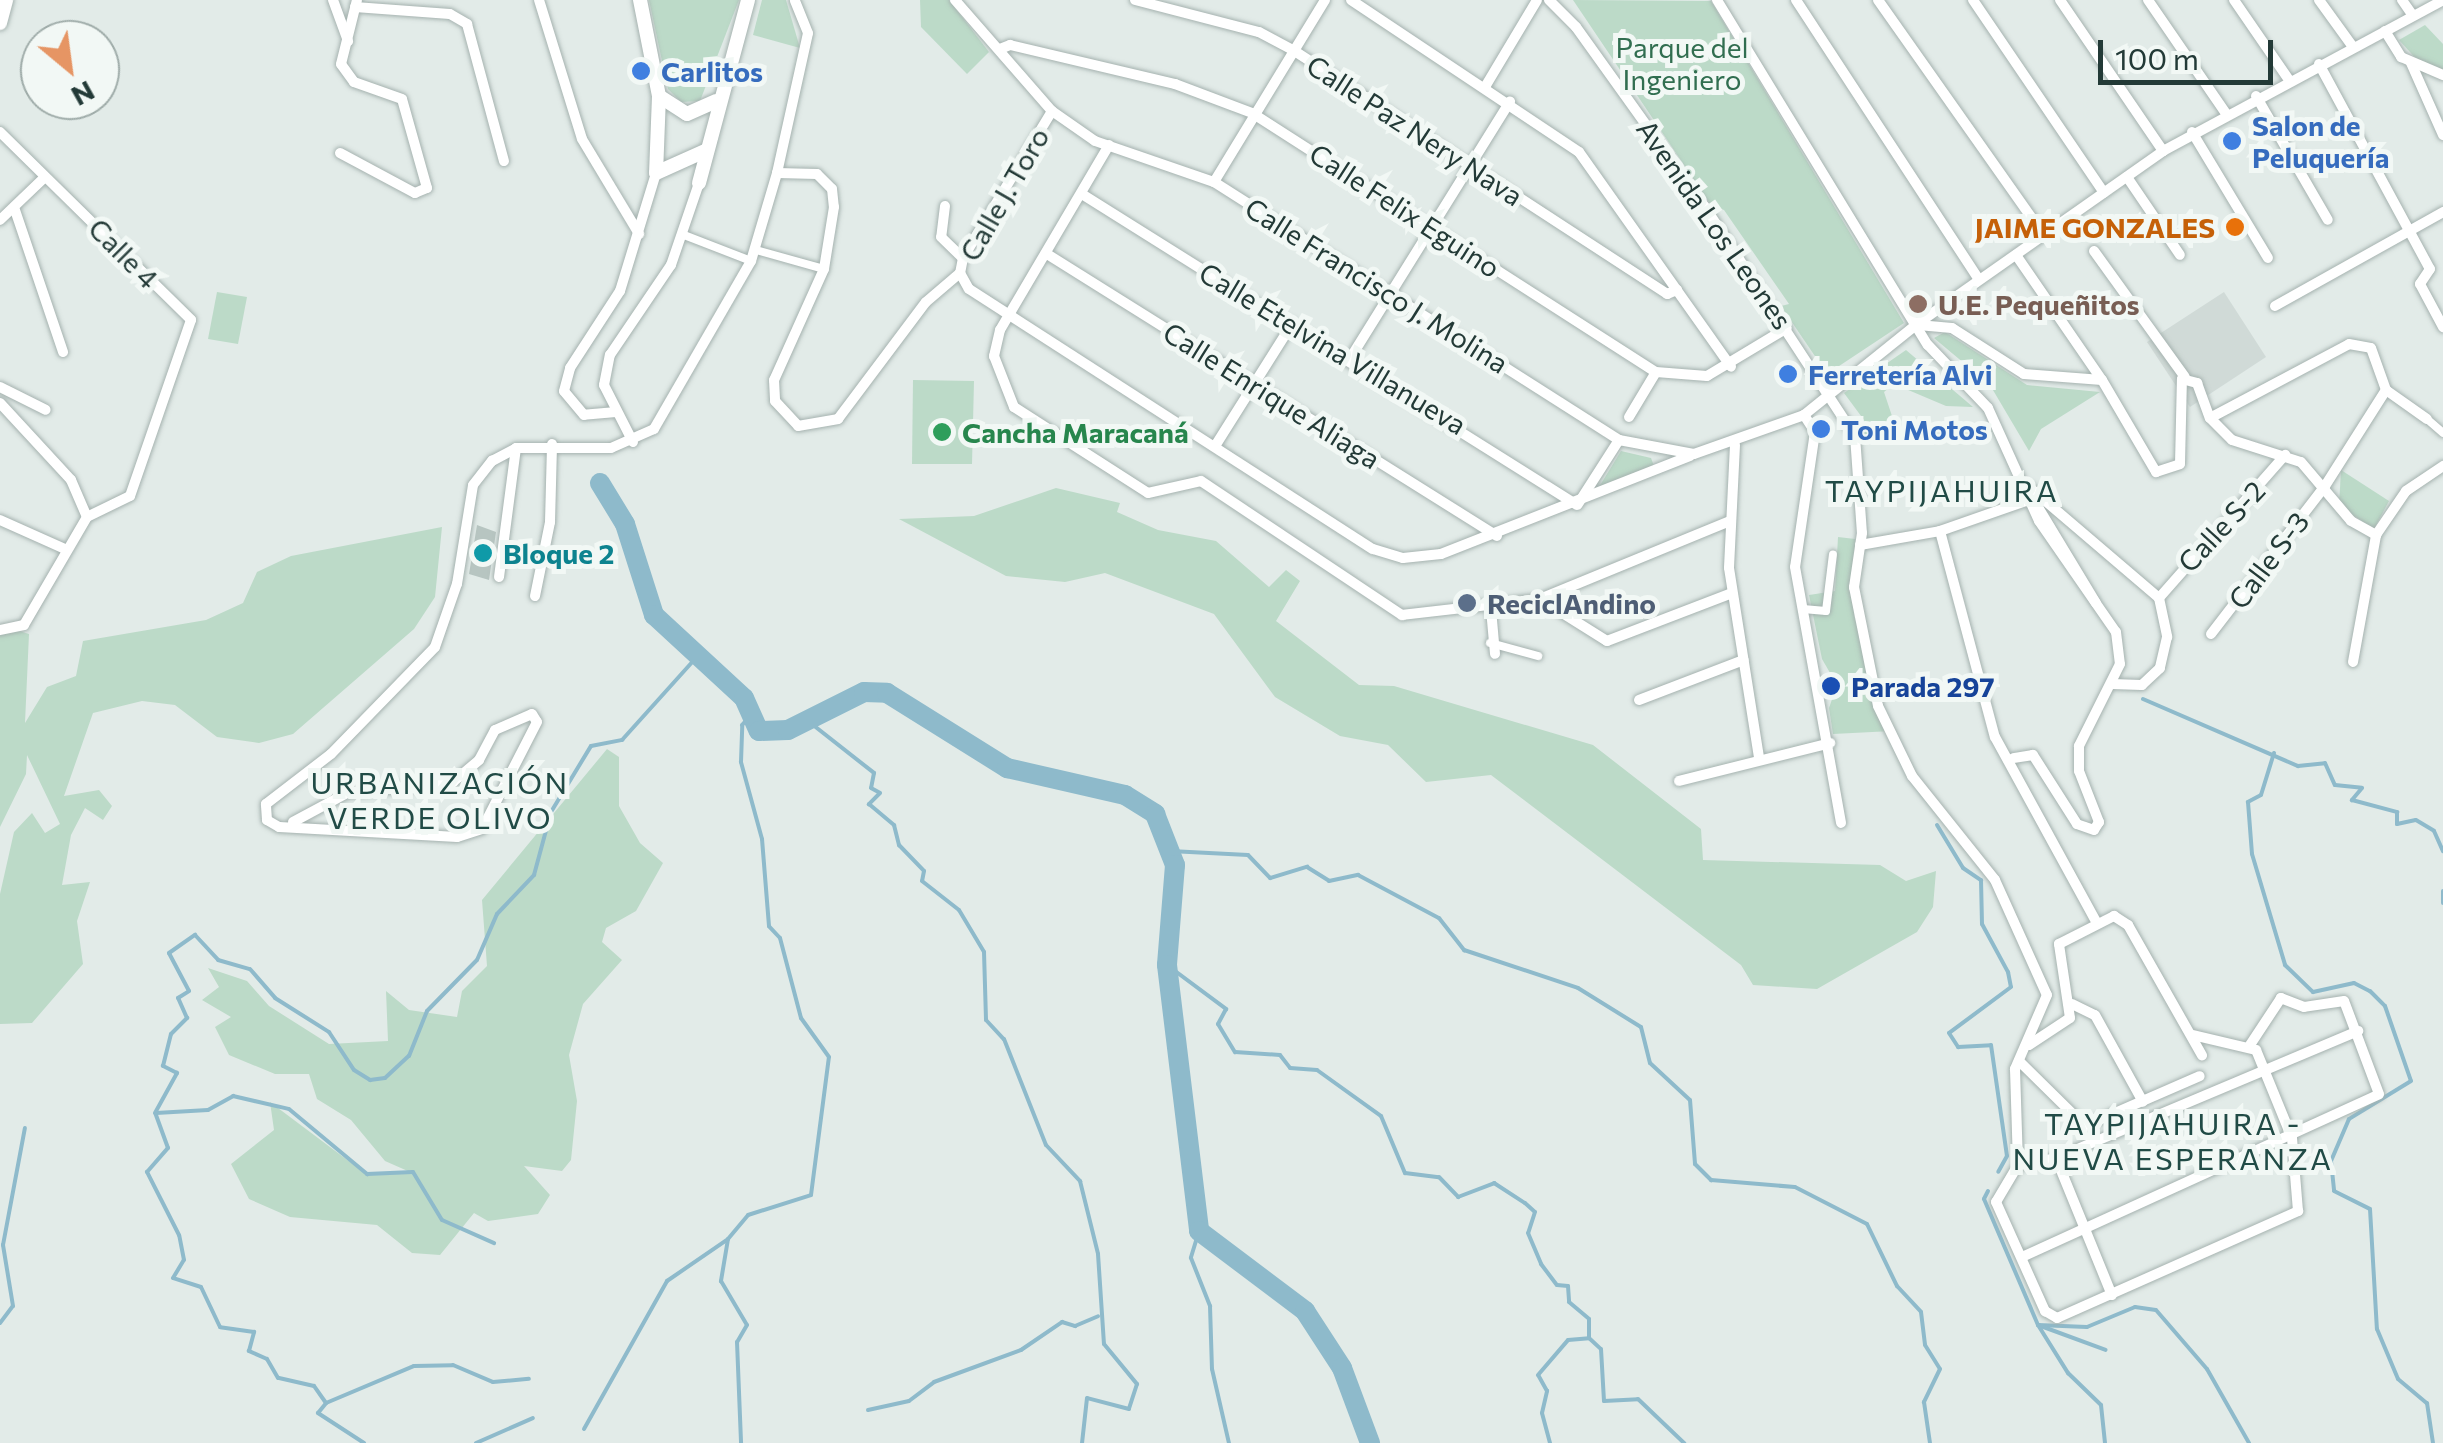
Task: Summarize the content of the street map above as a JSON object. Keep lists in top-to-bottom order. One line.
{"streets":{"street":["Calle Paz Nery Nava","Calle J. Toro","Calle Felix Eguino","Avenida Los Leones","Calle 4","Calle Francisco J. Molina","Calle Etelvina Villanueva","Calle Enrique Aliaga","Calle S-2","Calle S-3"]},"crossings":[["Calle J. Toro","Calle Francisco J. Molina"],["Calle J. Toro","Calle Etelvina Villanueva"],["Calle J. Toro","Calle Enrique Aliaga"],["Calle Felix Eguino","Calle Francisco J. Molina"],["Avenida Los Leones","Calle Francisco J. Molina"]],"districts":["TAYPIJAHUIRA","URBANIZACIÓN VERDE OLIVO","TAYPIJAHUIRA - NUEVA ESPERANZA"],"parks":["Parque del Ingeniero"],"places":["Carlitos","Salon de Peluquería","JAIME GONZALES","U.E. Pequeñitos","Ferretería Alvi","Toni Motos","Cancha Maracaná","Bloque 2","ReciclAndino","Parada 297"],"scale_bar":"100 m","north":"bottom right"}
